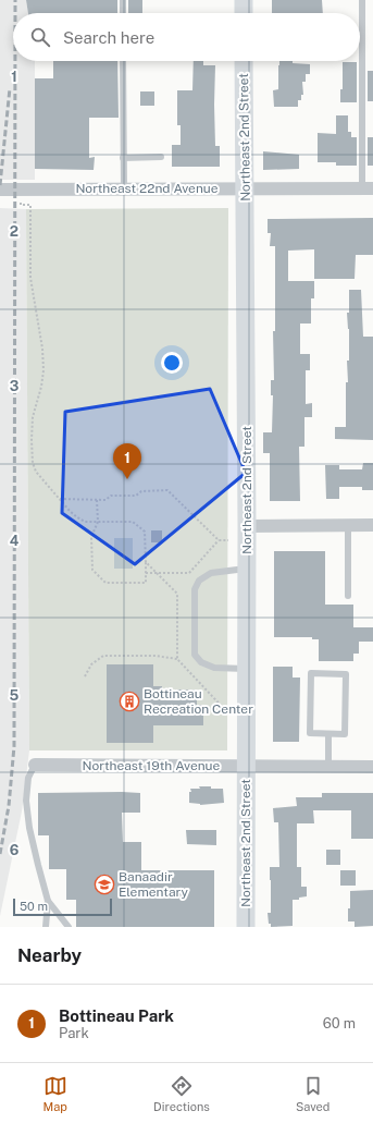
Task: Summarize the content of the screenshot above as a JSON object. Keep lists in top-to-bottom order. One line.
{"streets":{"street":["Northeast 2nd Street","Northeast 22nd Avenue","Northeast 19th Avenue"]},"crossings":[["Northeast 2nd Street","Northeast 22nd Avenue"],["Northeast 2nd Street","Northeast 19th Avenue"]],"places":{"building":["Bottineau Recreation Center"],"school or university":["Banaadir Elementary"]},"scale_bar":"50 m","page":{"search":"Search here","pins":"1","scale":"50 m","heading":"Nearby","list":[{"mark":"1","name":"Bottineau Park","note":"Park","value":"60 m"}],"nav":["Map","Directions","Saved"]},"grid":{"rows":["1","2","3","4","5","6"]}}
